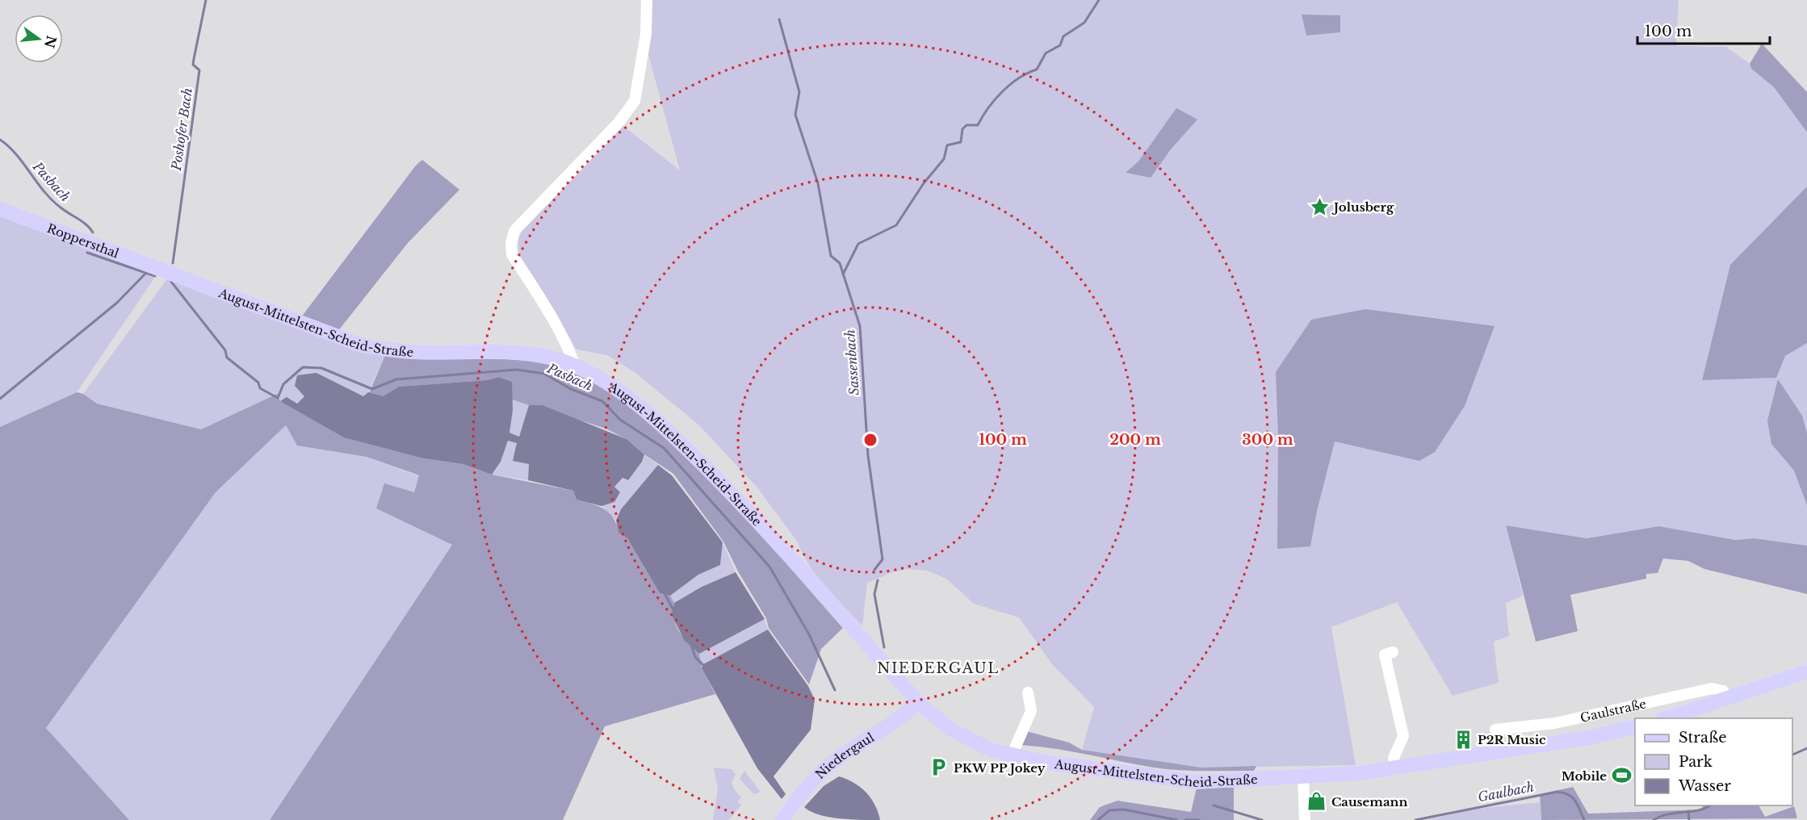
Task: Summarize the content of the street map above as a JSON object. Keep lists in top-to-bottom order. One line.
{"streets":{"main road":["Roppersthal","August-Mittelsten-Scheid-Straße","Gaulstraße","Niedergaul"]},"crossings":[["Roppersthal","August-Mittelsten-Scheid-Straße"],["August-Mittelsten-Scheid-Straße","Gaulstraße"],["August-Mittelsten-Scheid-Straße","Niedergaul"]],"districts":["NIEDERGAUL"],"water":["Poshofer Bach","Pasbach","Sassenbach","Gaulbach"],"places":{"place":["Jolusberg"],"building":["P2R Music"],"parking":["PKW PP Jokey"],"sports":["Mobile"],"shop":["Causemann"]},"legend":["Straße","Park","Wasser"],"scale_bar":"100 m","north":"right","rings":["100 m","200 m","300 m"]}
